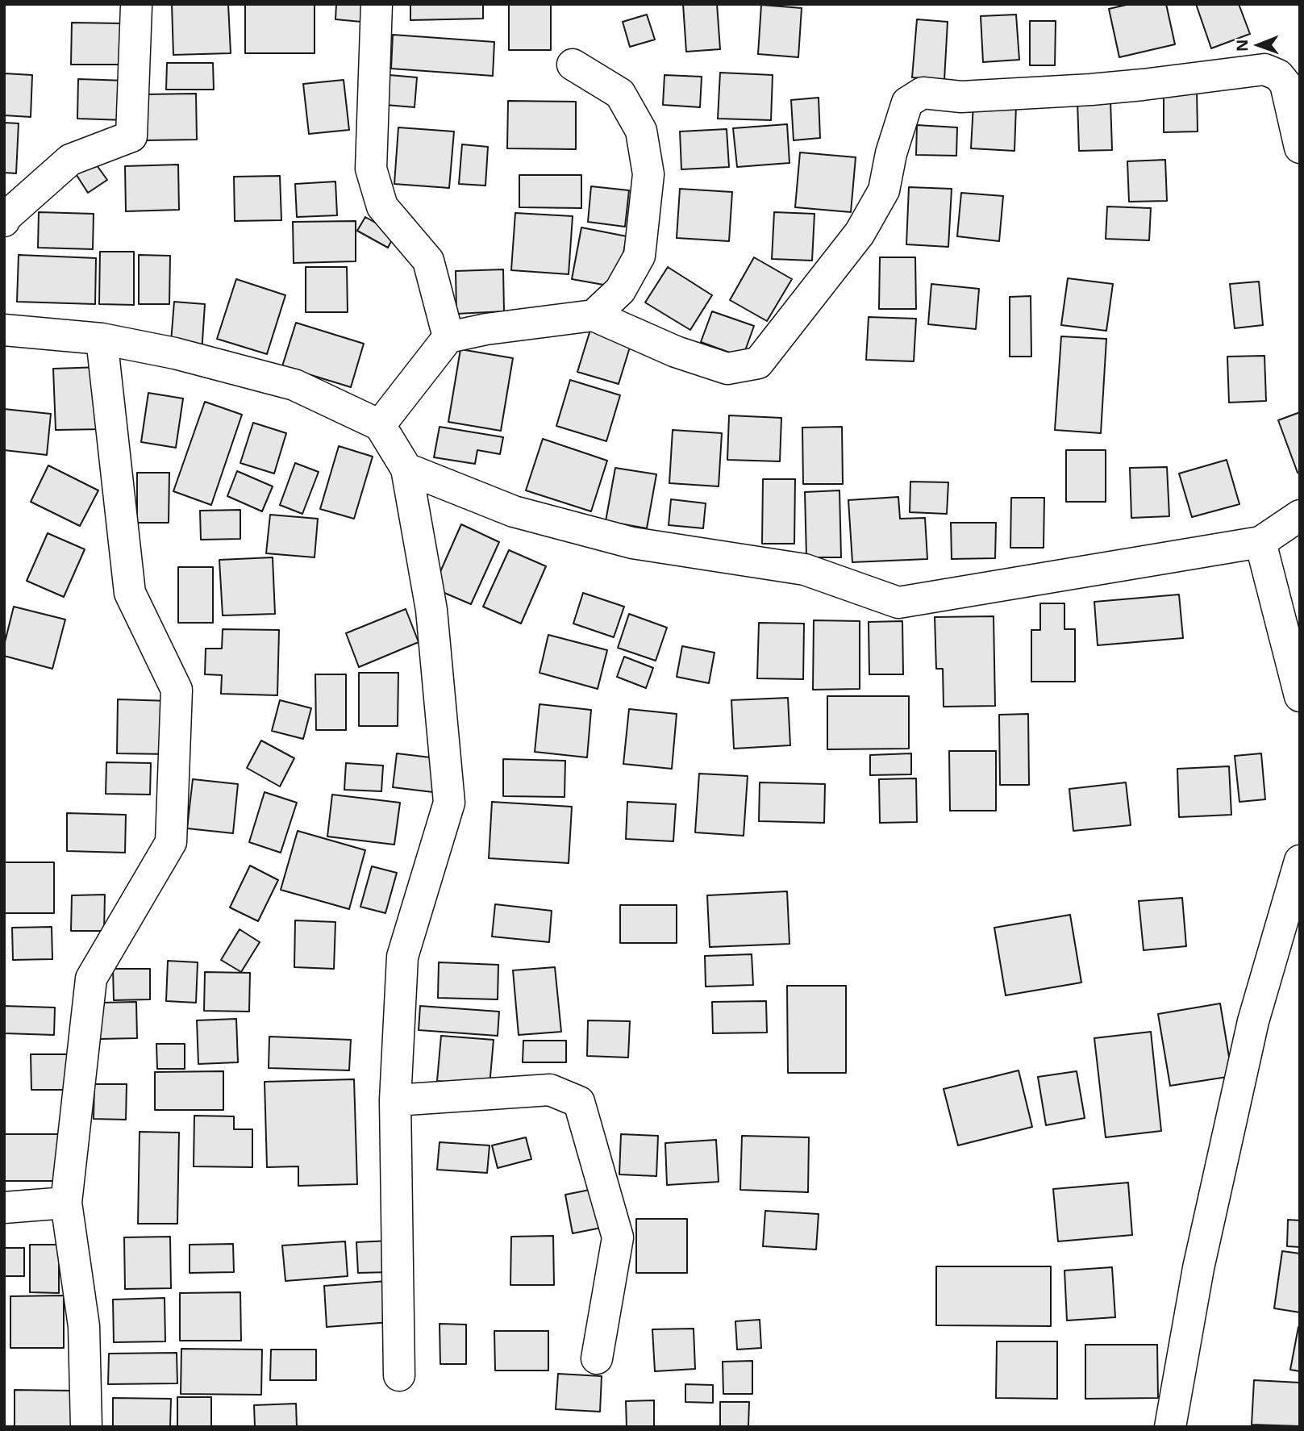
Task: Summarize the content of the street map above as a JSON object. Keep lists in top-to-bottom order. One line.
{"north":"left"}
